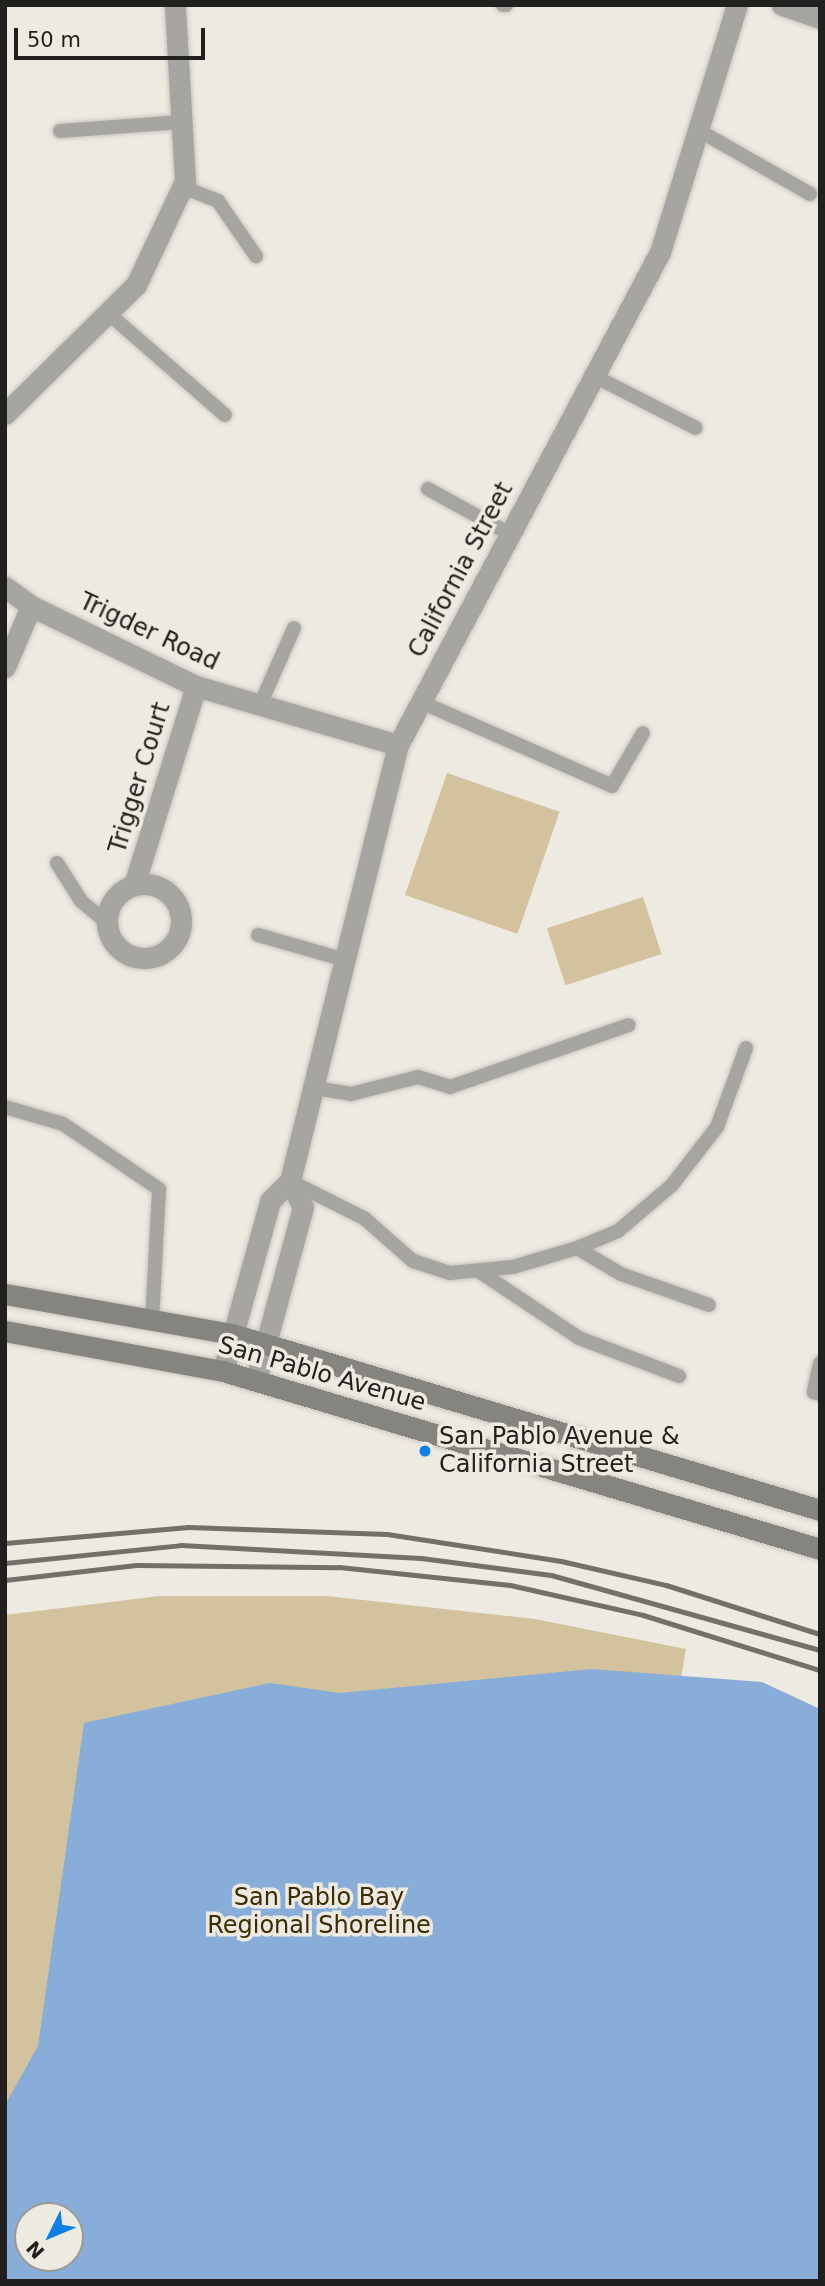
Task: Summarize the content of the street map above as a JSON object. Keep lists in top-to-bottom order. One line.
{"streets":{"main road":["San Pablo Avenue"],"street":["California Street","Trigder Road","Trigger Court"]},"crossings":[["California Street","Trigder Road"],["California Street","San Pablo Avenue"],["Trigder Road","Trigger Court"]],"parks":["San Pablo Bay Regional Shoreline"],"places":["San Pablo Avenue & California Street"],"scale_bar":"50 m","north":"bottom left"}
